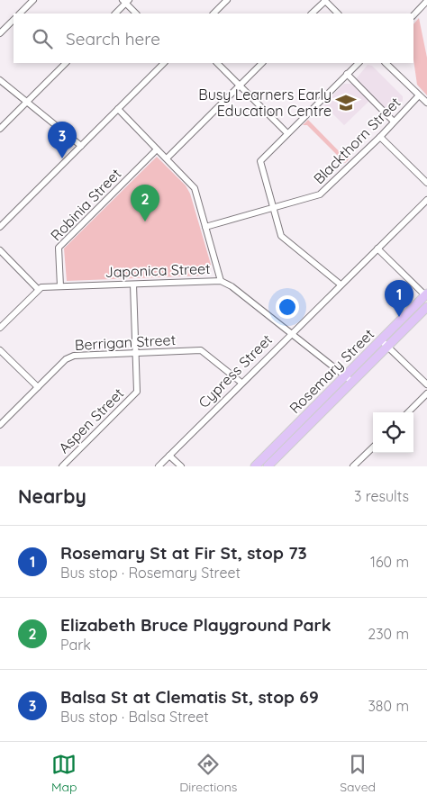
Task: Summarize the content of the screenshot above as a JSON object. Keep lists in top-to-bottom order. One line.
{"streets":{"main road":["Rosemary Street"],"street":["Blackthorn Street","Robinia Street","Japonica Street","Berrigan Street","Cypress Street","Aspen Street"]},"crossings":[["Robinia Street","Japonica Street"],["Japonica Street","Cypress Street"],["Japonica Street","Rosemary Street"],["Japonica Street","Aspen Street"],["Berrigan Street","Cypress Street"],["Berrigan Street","Aspen Street"]],"places":{"school or university":["Busy Learners Early Education Centre"]},"page":{"search":"Search here","pins":["3","2","1"],"heading":["Nearby","3 results"],"list":[{"mark":"1","name":"Rosemary St at Fir St, stop 73","note":"Bus stop · Rosemary Street","value":"160 m"},{"mark":"2","name":"Elizabeth Bruce Playground Park","note":"Park","value":"230 m"},{"mark":"3","name":"Balsa St at Clematis St, stop 69","note":"Bus stop · Balsa Street","value":"380 m"}],"nav":["Map","Directions","Saved"]}}
